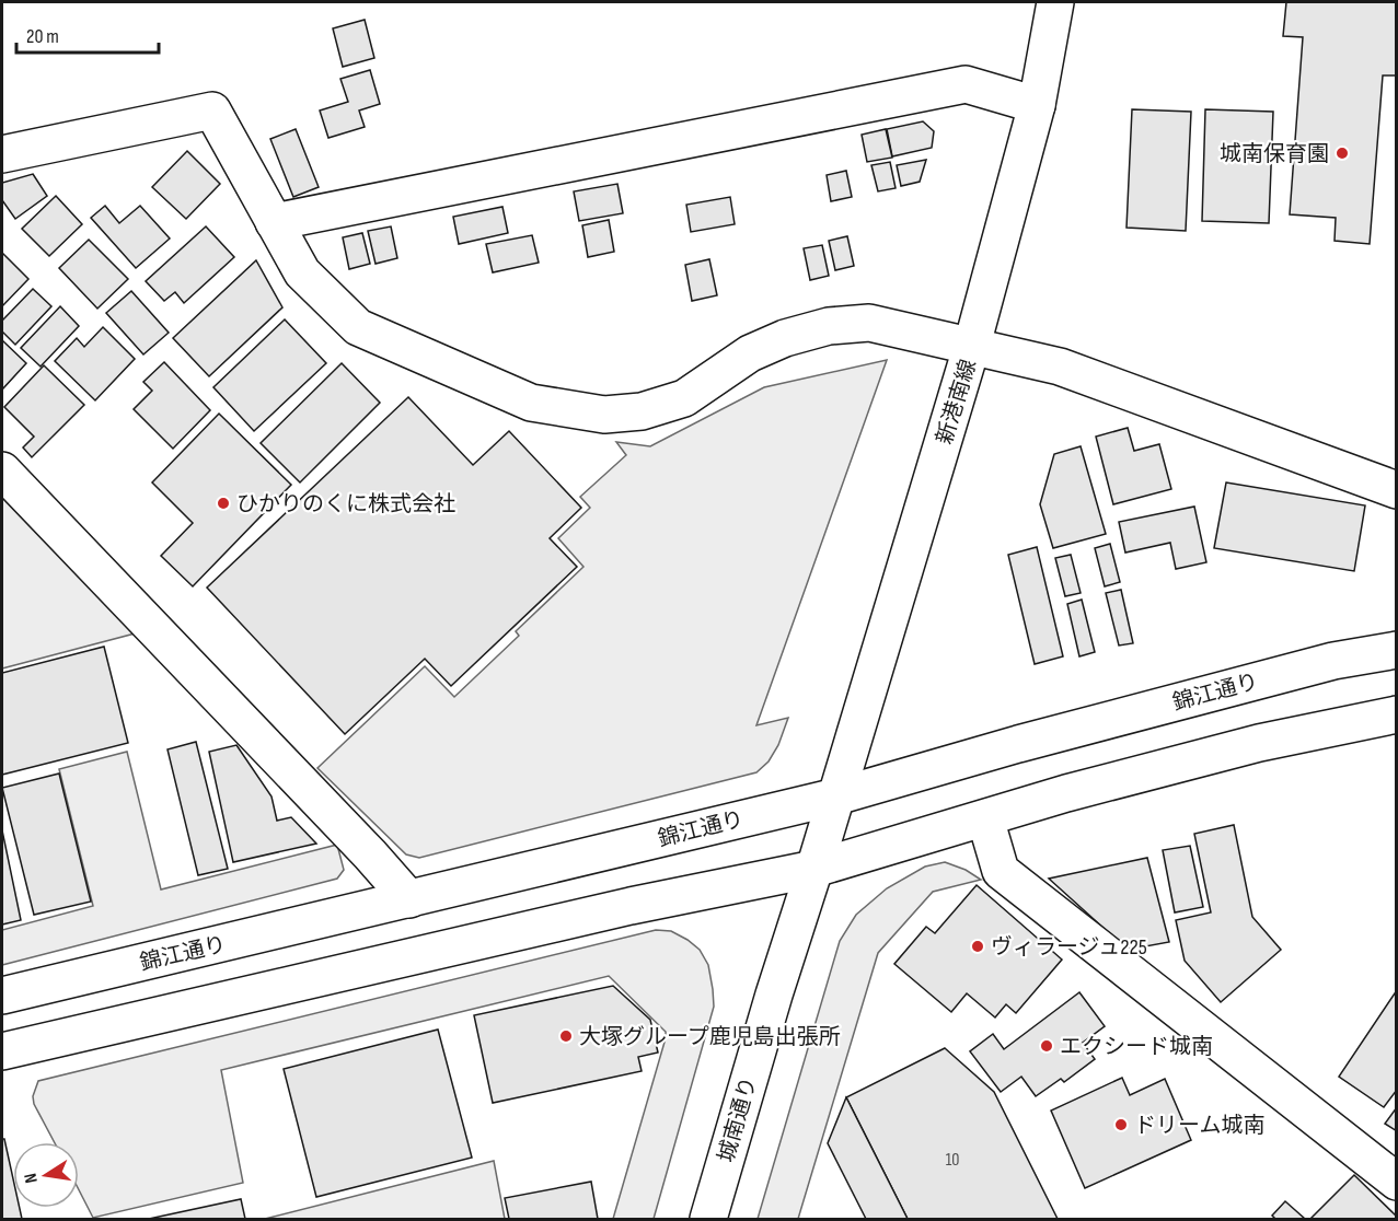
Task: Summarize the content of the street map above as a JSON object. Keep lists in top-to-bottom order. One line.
{"streets":{"main road":["新港南線","錦江通り","城南通り"]},"crossings":[["新港南線","錦江通り"],["新港南線","城南通り"]],"places":["城南保育園","ひかりのくに株式会社","ヴィラージュ225","大塚グループ鹿児島出張所","エクシード城南","ドリーム城南"],"house_numbers":["10"],"scale_bar":"20 m","north":"left"}
